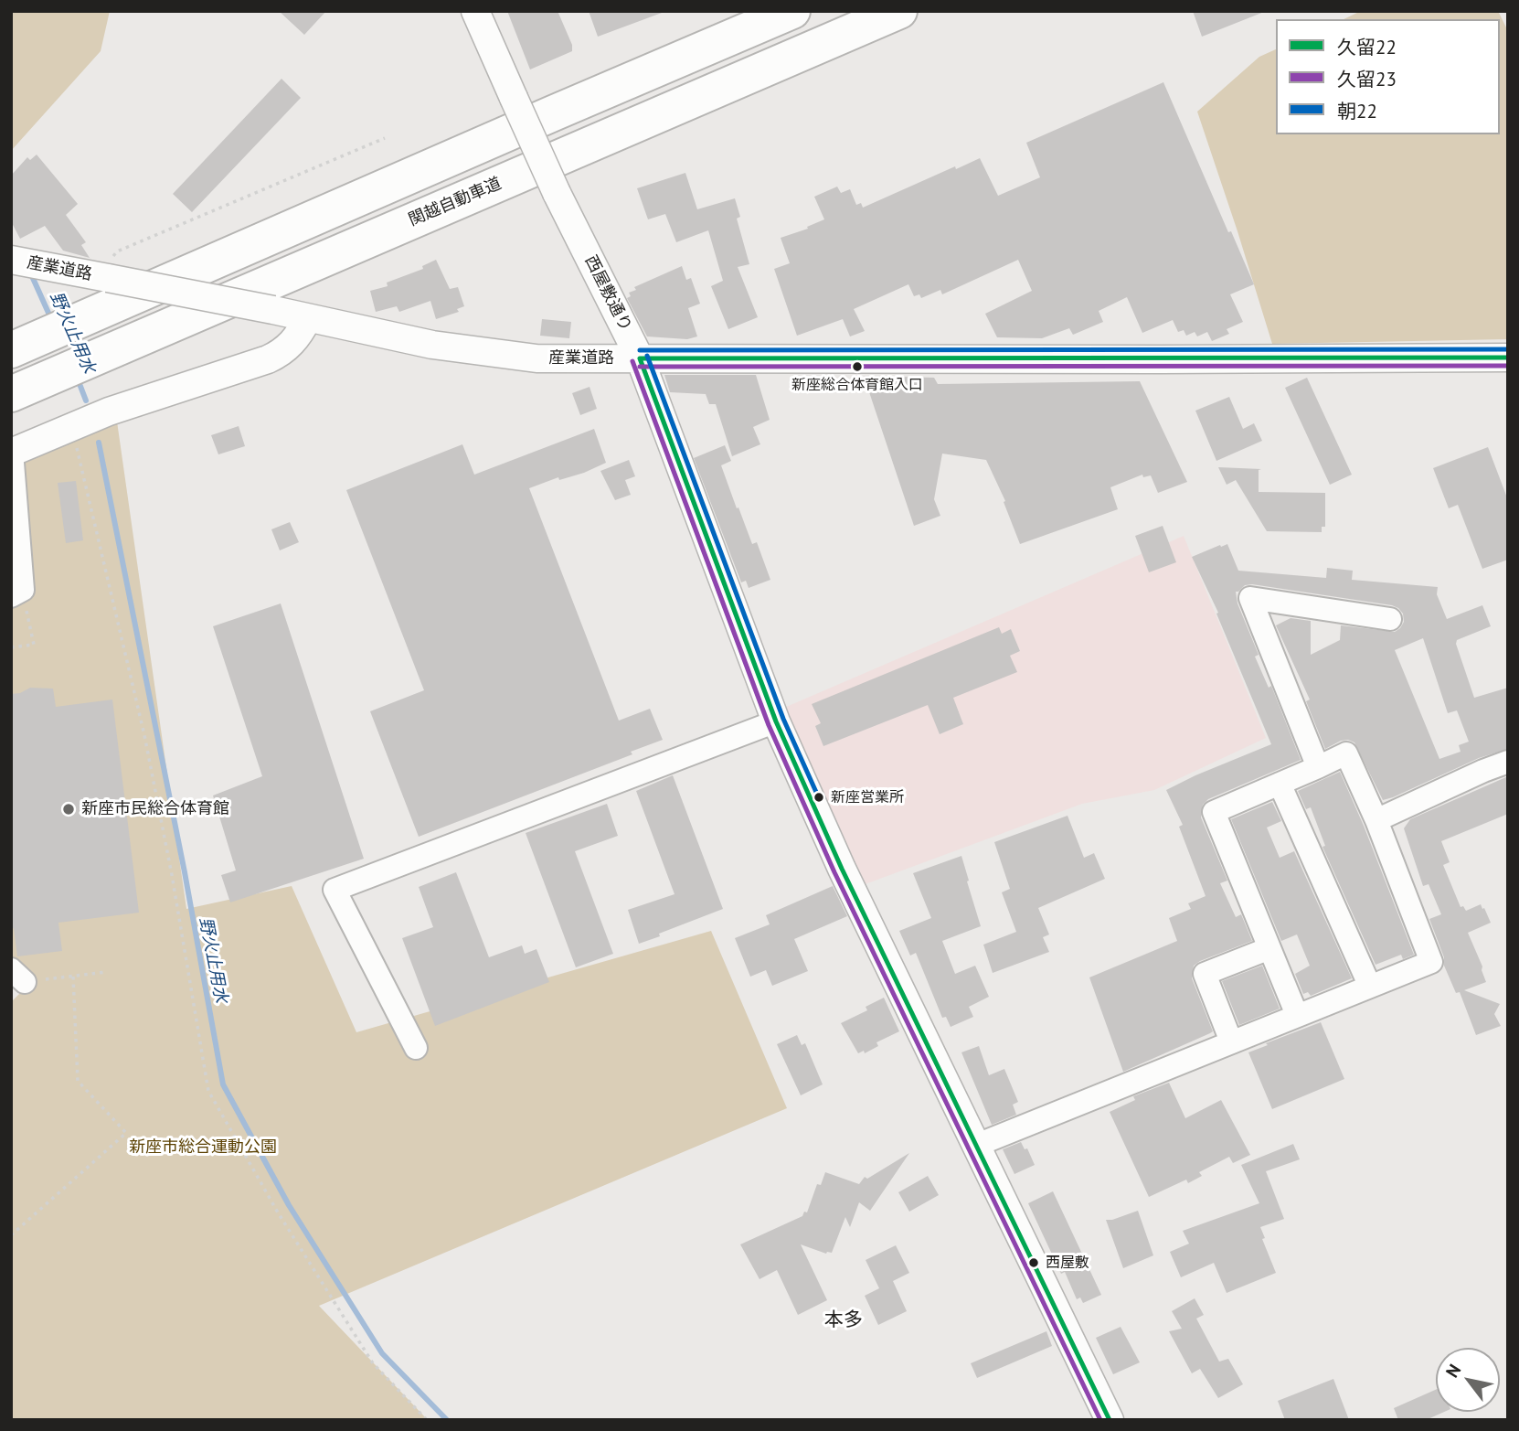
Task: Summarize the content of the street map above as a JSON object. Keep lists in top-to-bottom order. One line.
{"streets":{"highway":["関越自動車道"],"street":["産業道路","西屋敷通り"]},"crossings":[["産業道路","西屋敷通り"]],"districts":["本多"],"water":["野火止用水"],"parks":["新座市総合運動公園"],"places":["新座総合体育館入口","新座営業所","新座市民総合体育館","西屋敷"],"lines":["transit line 朝22","transit line 久留22","transit line 久留23"],"legend":["久留22","久留23","朝22"],"north":"top left"}
